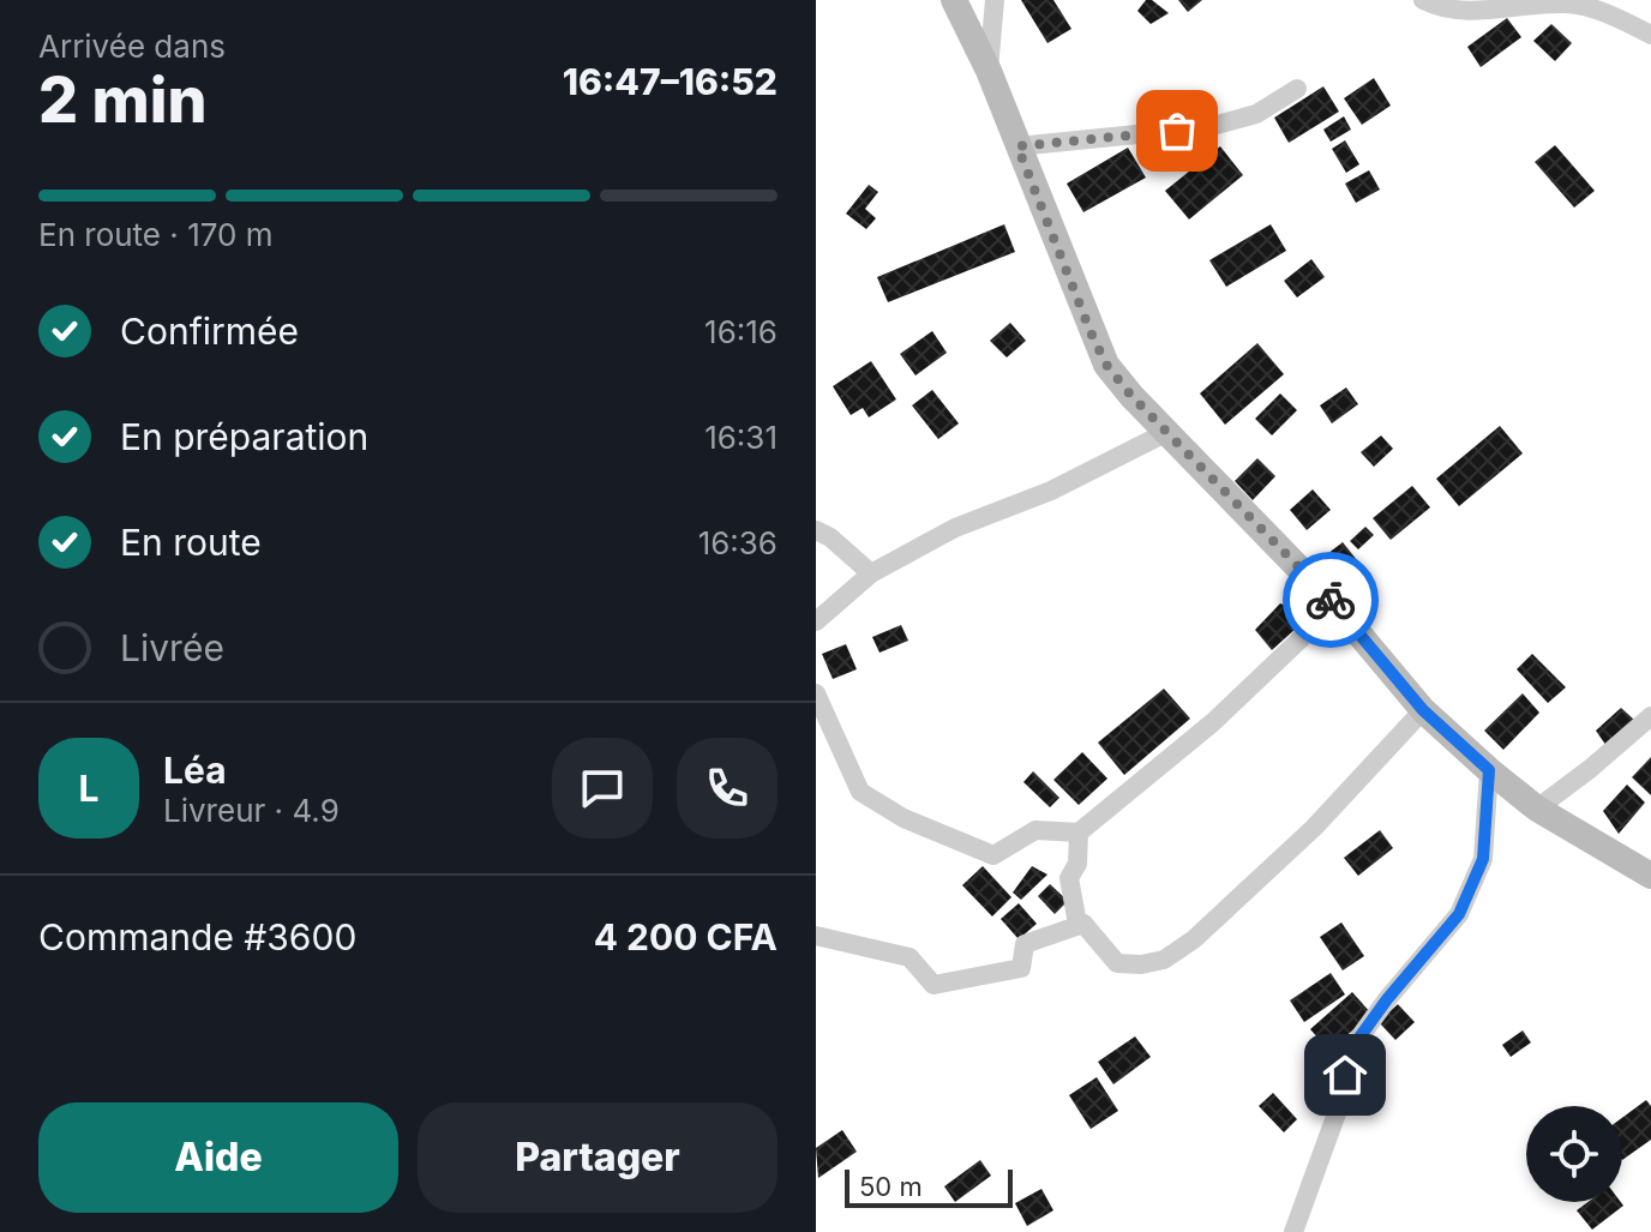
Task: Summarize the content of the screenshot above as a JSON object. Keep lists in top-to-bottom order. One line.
{"scale_bar":"50 m","page":{"heading":["2 min","Arrivée dans","16:47–16:52"],"panel":["Léa","Livreur · 4.9","Commande #3600","4 200 CFA"],"bar":"En route · 170 m","list":[["Confirmée","16:16"],["En préparation","16:31"],["En route","16:36"],"Livrée"],"round":"L","buttons":["Aide","Partager"],"scale":"50 m"}}
